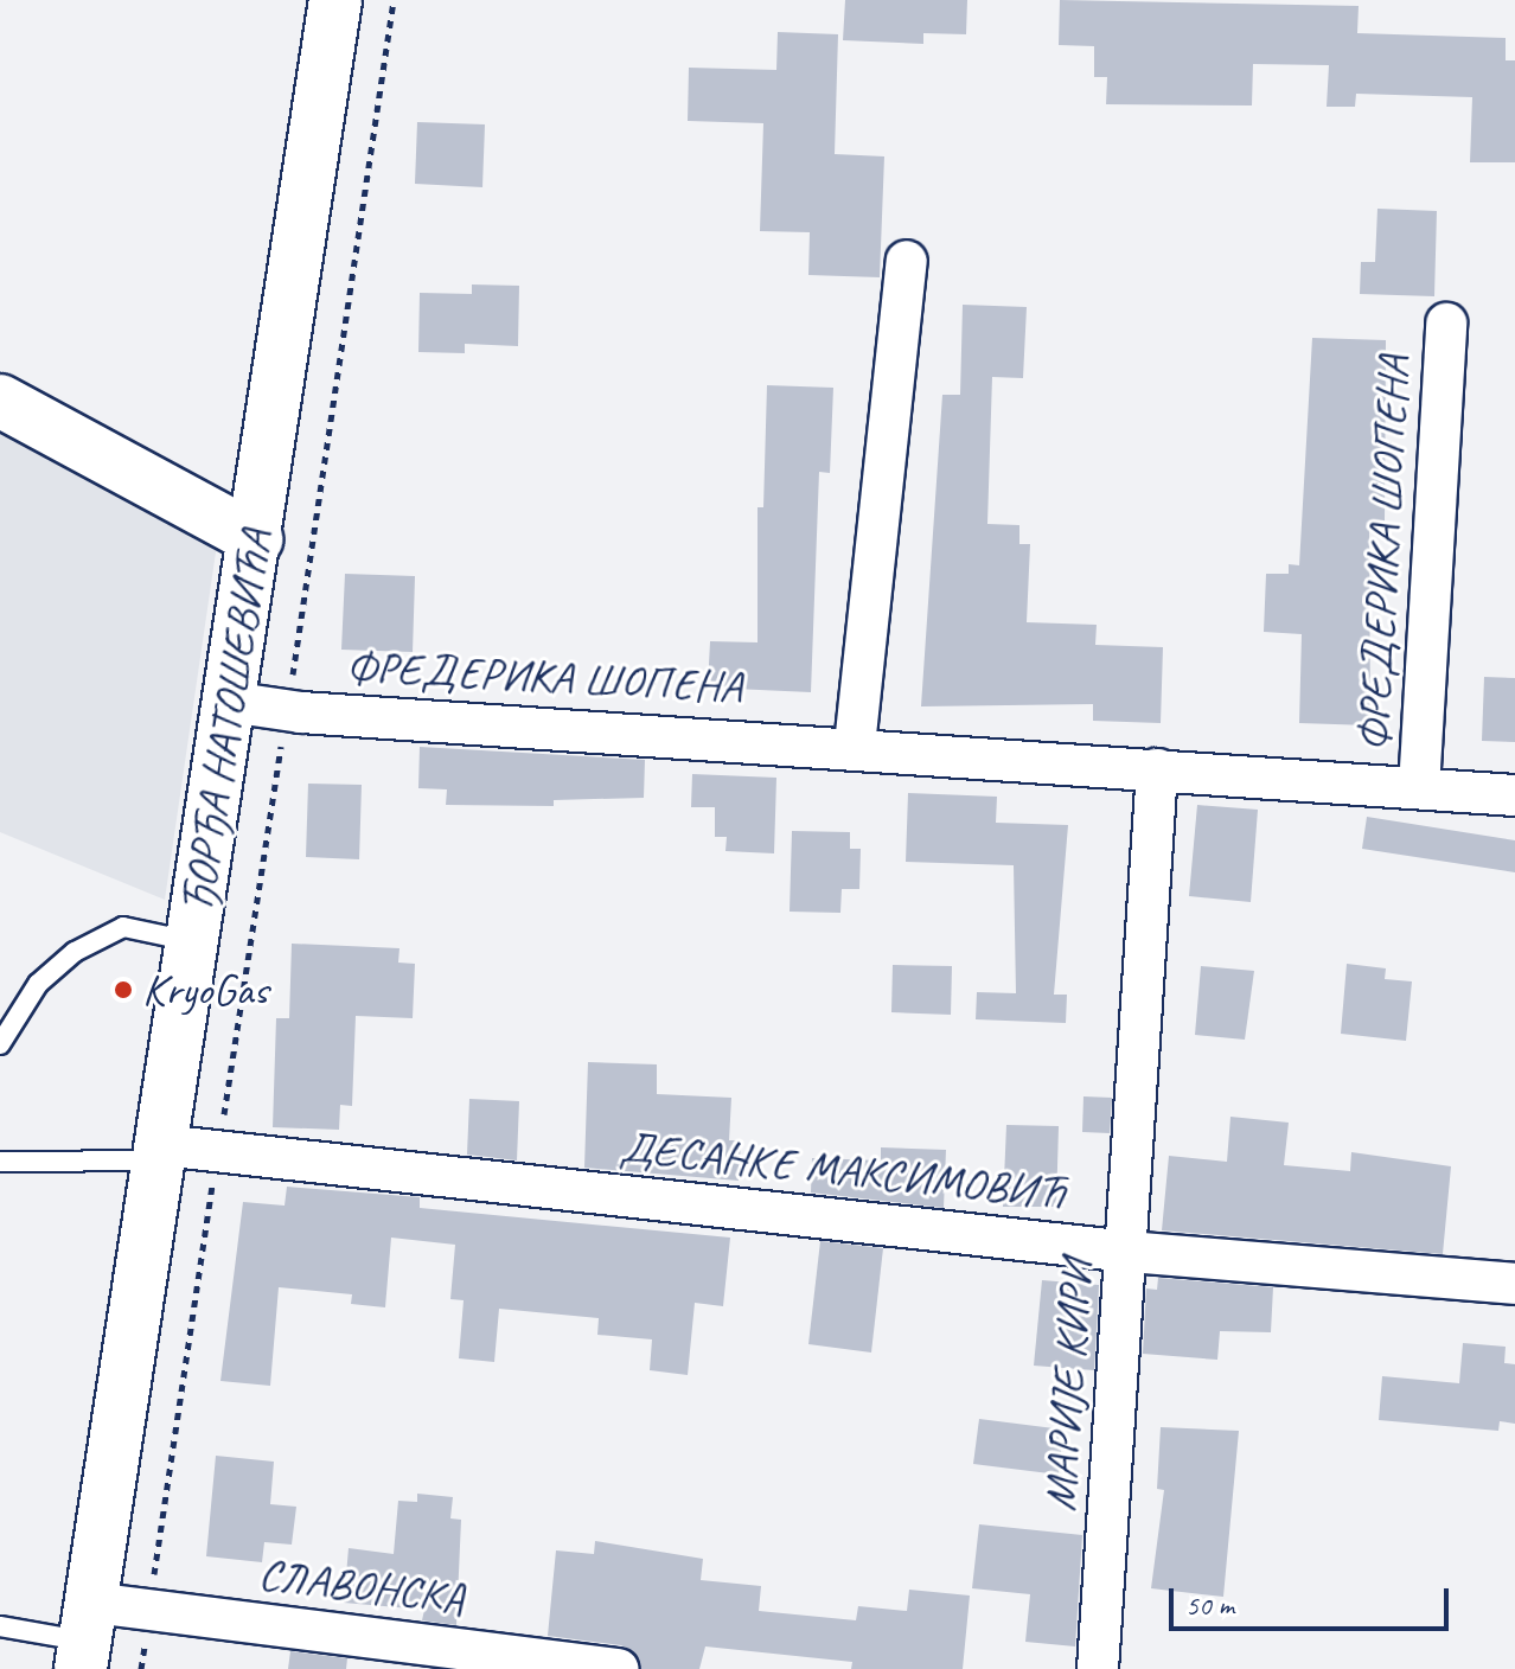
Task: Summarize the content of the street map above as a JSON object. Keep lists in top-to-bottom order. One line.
{"streets":{"street":["ФРЕДЕРИКА ШОПЕНА","ЂОРЂА НАТОШЕВИЋА","ДЕСАНКЕ МАКСИМОВИЋ","МАРИЈЕ КИРИ","СЛАВОНСКА"]},"crossings":[["ФРЕДЕРИКА ШОПЕНА","ЂОРЂА НАТОШЕВИЋА"],["ФРЕДЕРИКА ШОПЕНА","МАРИЈЕ КИРИ"],["ЂОРЂА НАТОШЕВИЋА","ДЕСАНКЕ МАКСИМОВИЋ"],["ЂОРЂА НАТОШЕВИЋА","СЛАВОНСКА"],["ДЕСАНКЕ МАКСИМОВИЋ","МАРИЈЕ КИРИ"]],"places":["KryoGas"],"scale_bar":"50 m"}
